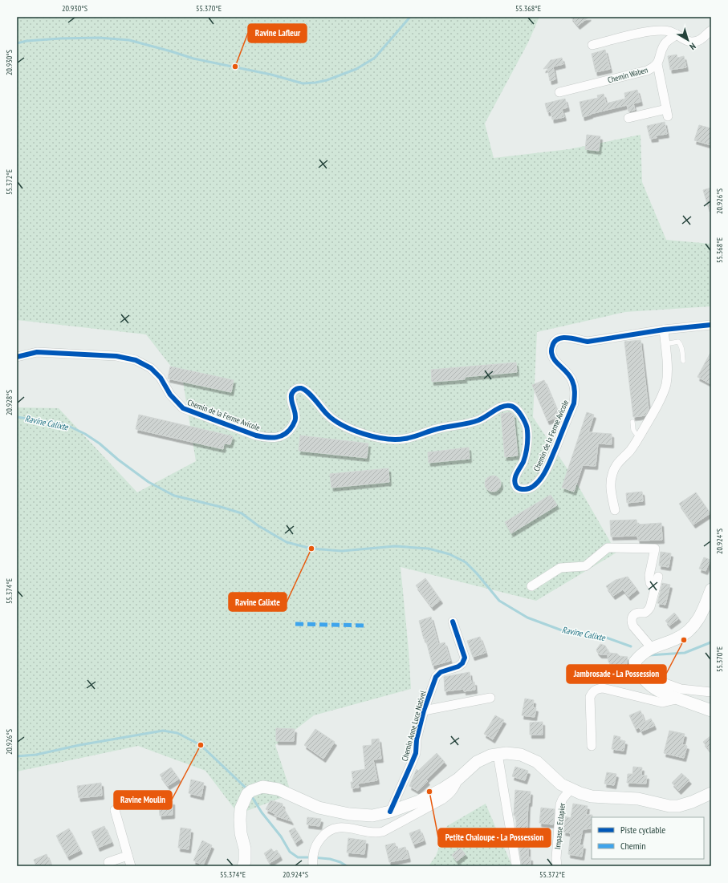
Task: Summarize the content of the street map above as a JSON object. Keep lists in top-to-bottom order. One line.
{"streets":{"street":["Chemin Waben","Chemin de la Ferme Avicole","Chemin Anne Luce Nativel","Impasse Eclapier"]},"water":["Ravine Calixte"],"places":["Ravine Lafleur","Ravine Calixte","Jambrosade - La Possession","Ravine Moulin","Petite Chaloupe - La Possession"],"legend":["Piste cyclable","Chemin"],"north":"bottom right","coordinates":["20.930°S","55.370°E","55.368°E","55.372°E","20.926°S","20.928°S","20.924°S","55.374°E"]}
